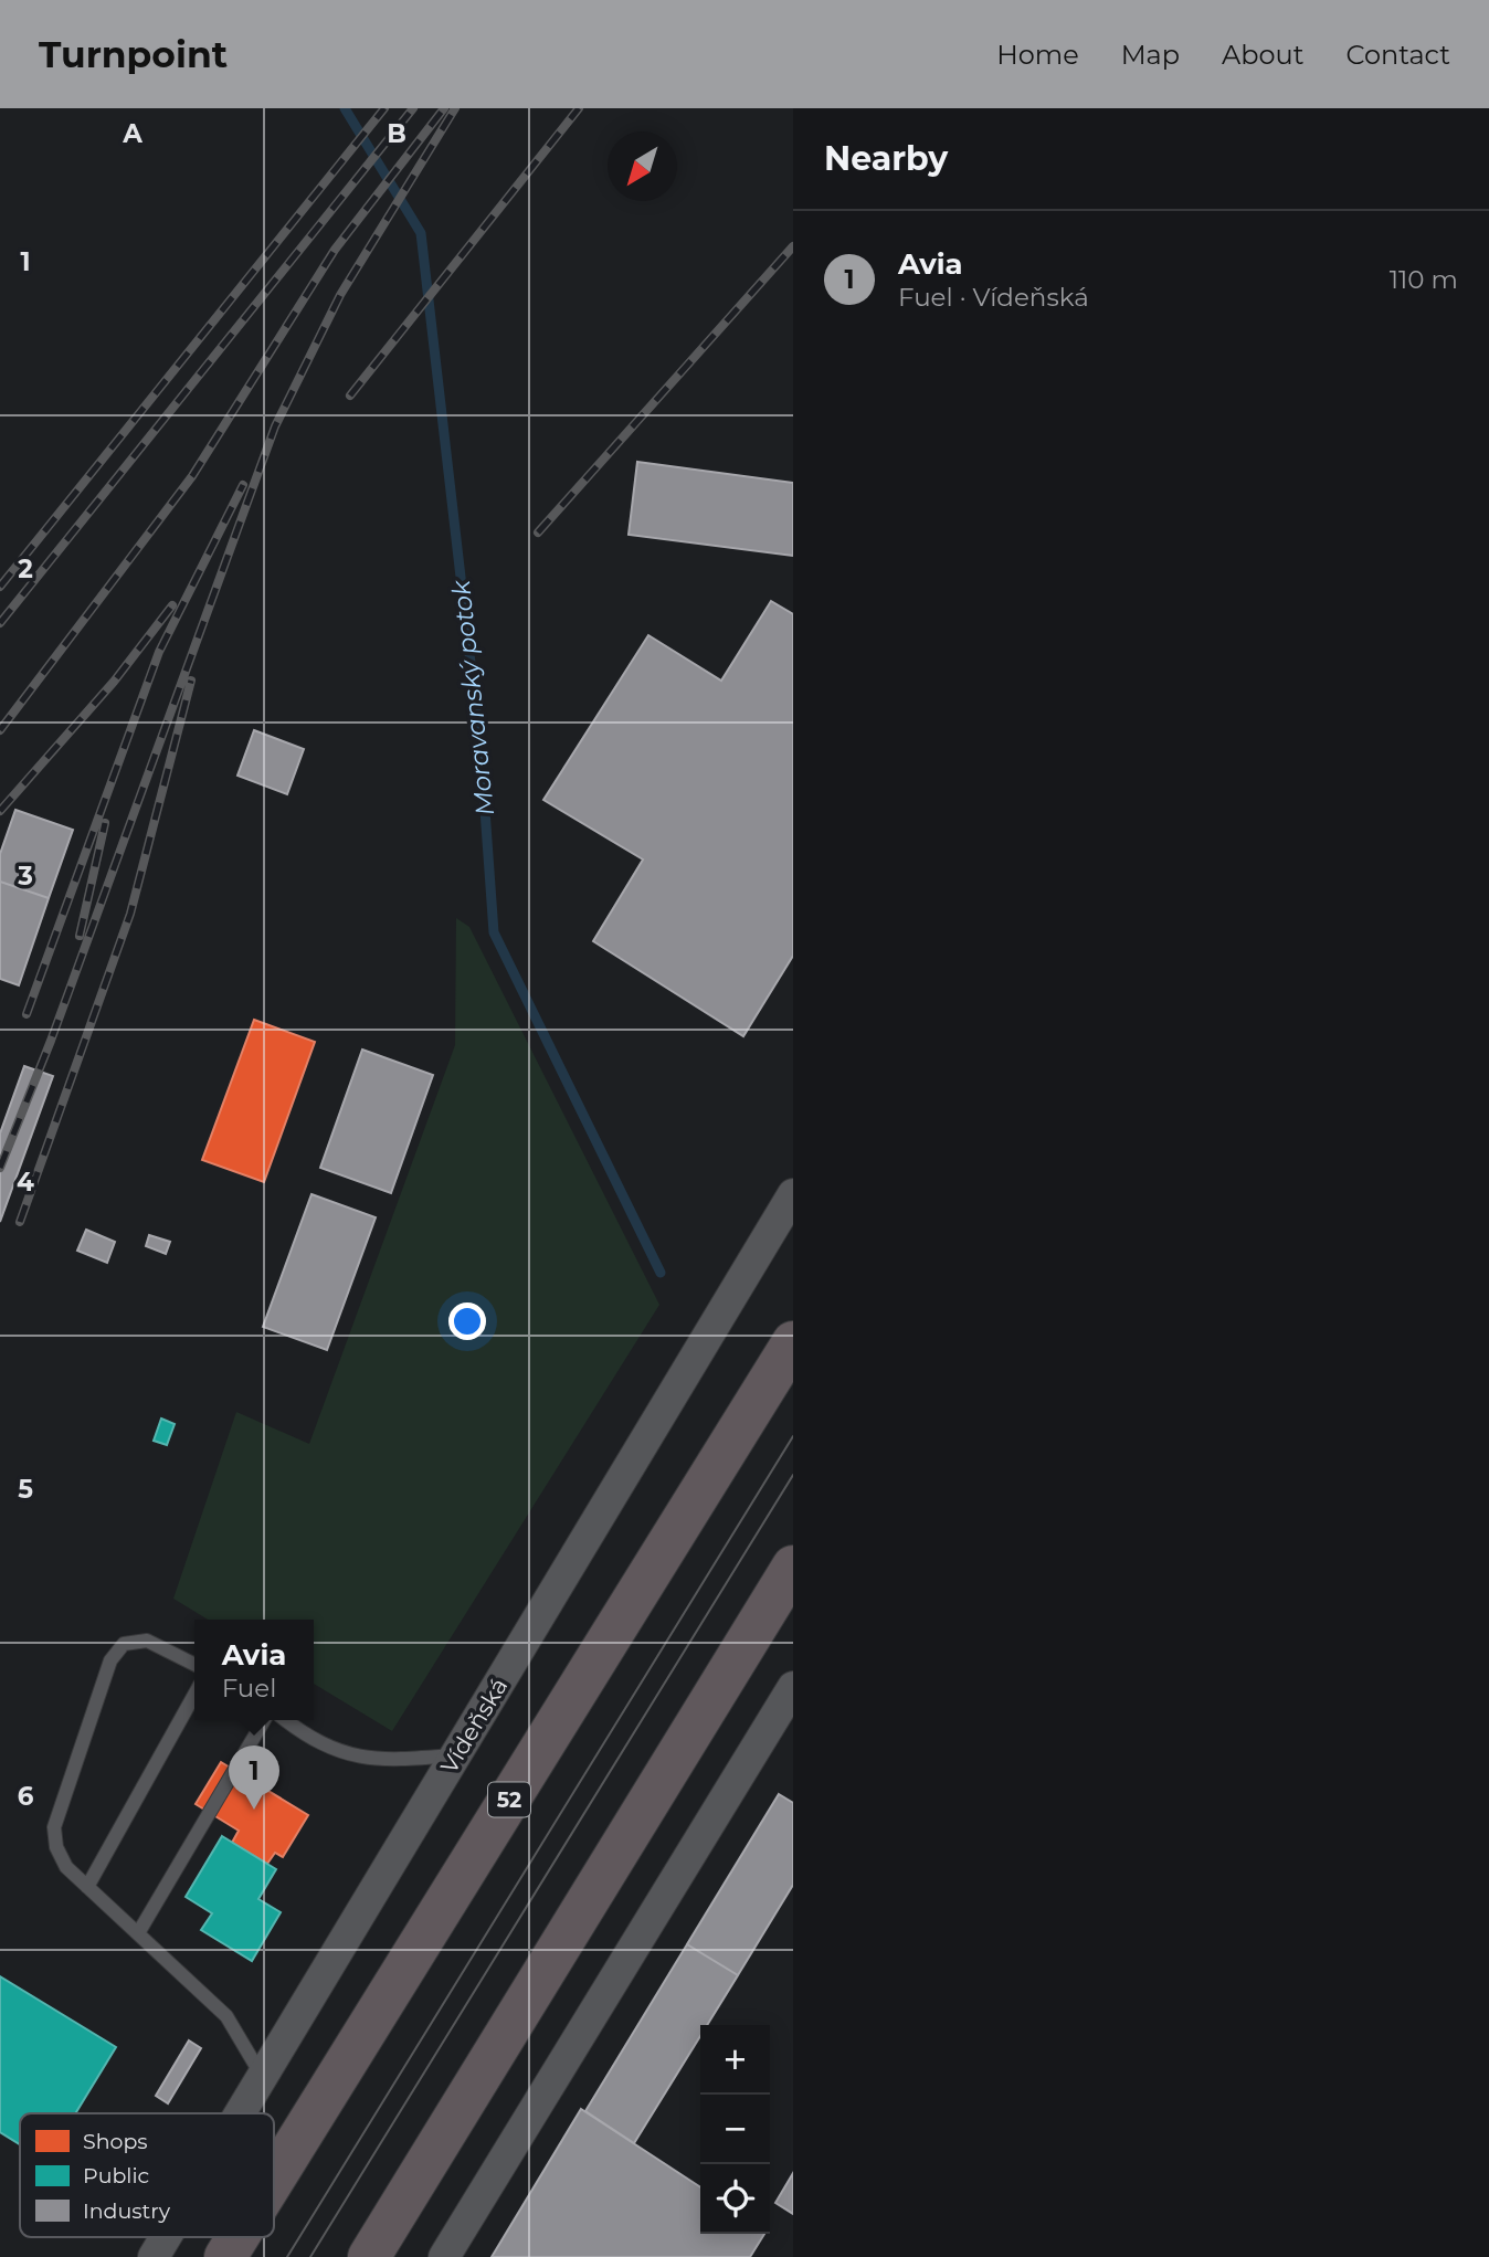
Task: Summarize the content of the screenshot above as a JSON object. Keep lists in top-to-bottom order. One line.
{"streets":{"highway":["52"],"street":["Vídeňská"]},"water":["Moravanský potok"],"legend":["Shops","Public","Industry"],"north":"bottom left","page":{"header":"Turnpoint","nav":["Home","Map","About","Contact"],"heading":"Nearby","list":[{"mark":"1","name":"Avia","note":"Fuel · Vídeňská","value":"110 m"}],"popup":["Avia","Fuel"],"pins":"1","map_buttons":["+","−"]},"grid":{"columns":["A","B"],"rows":["1","2","3","4","5","6"]}}
